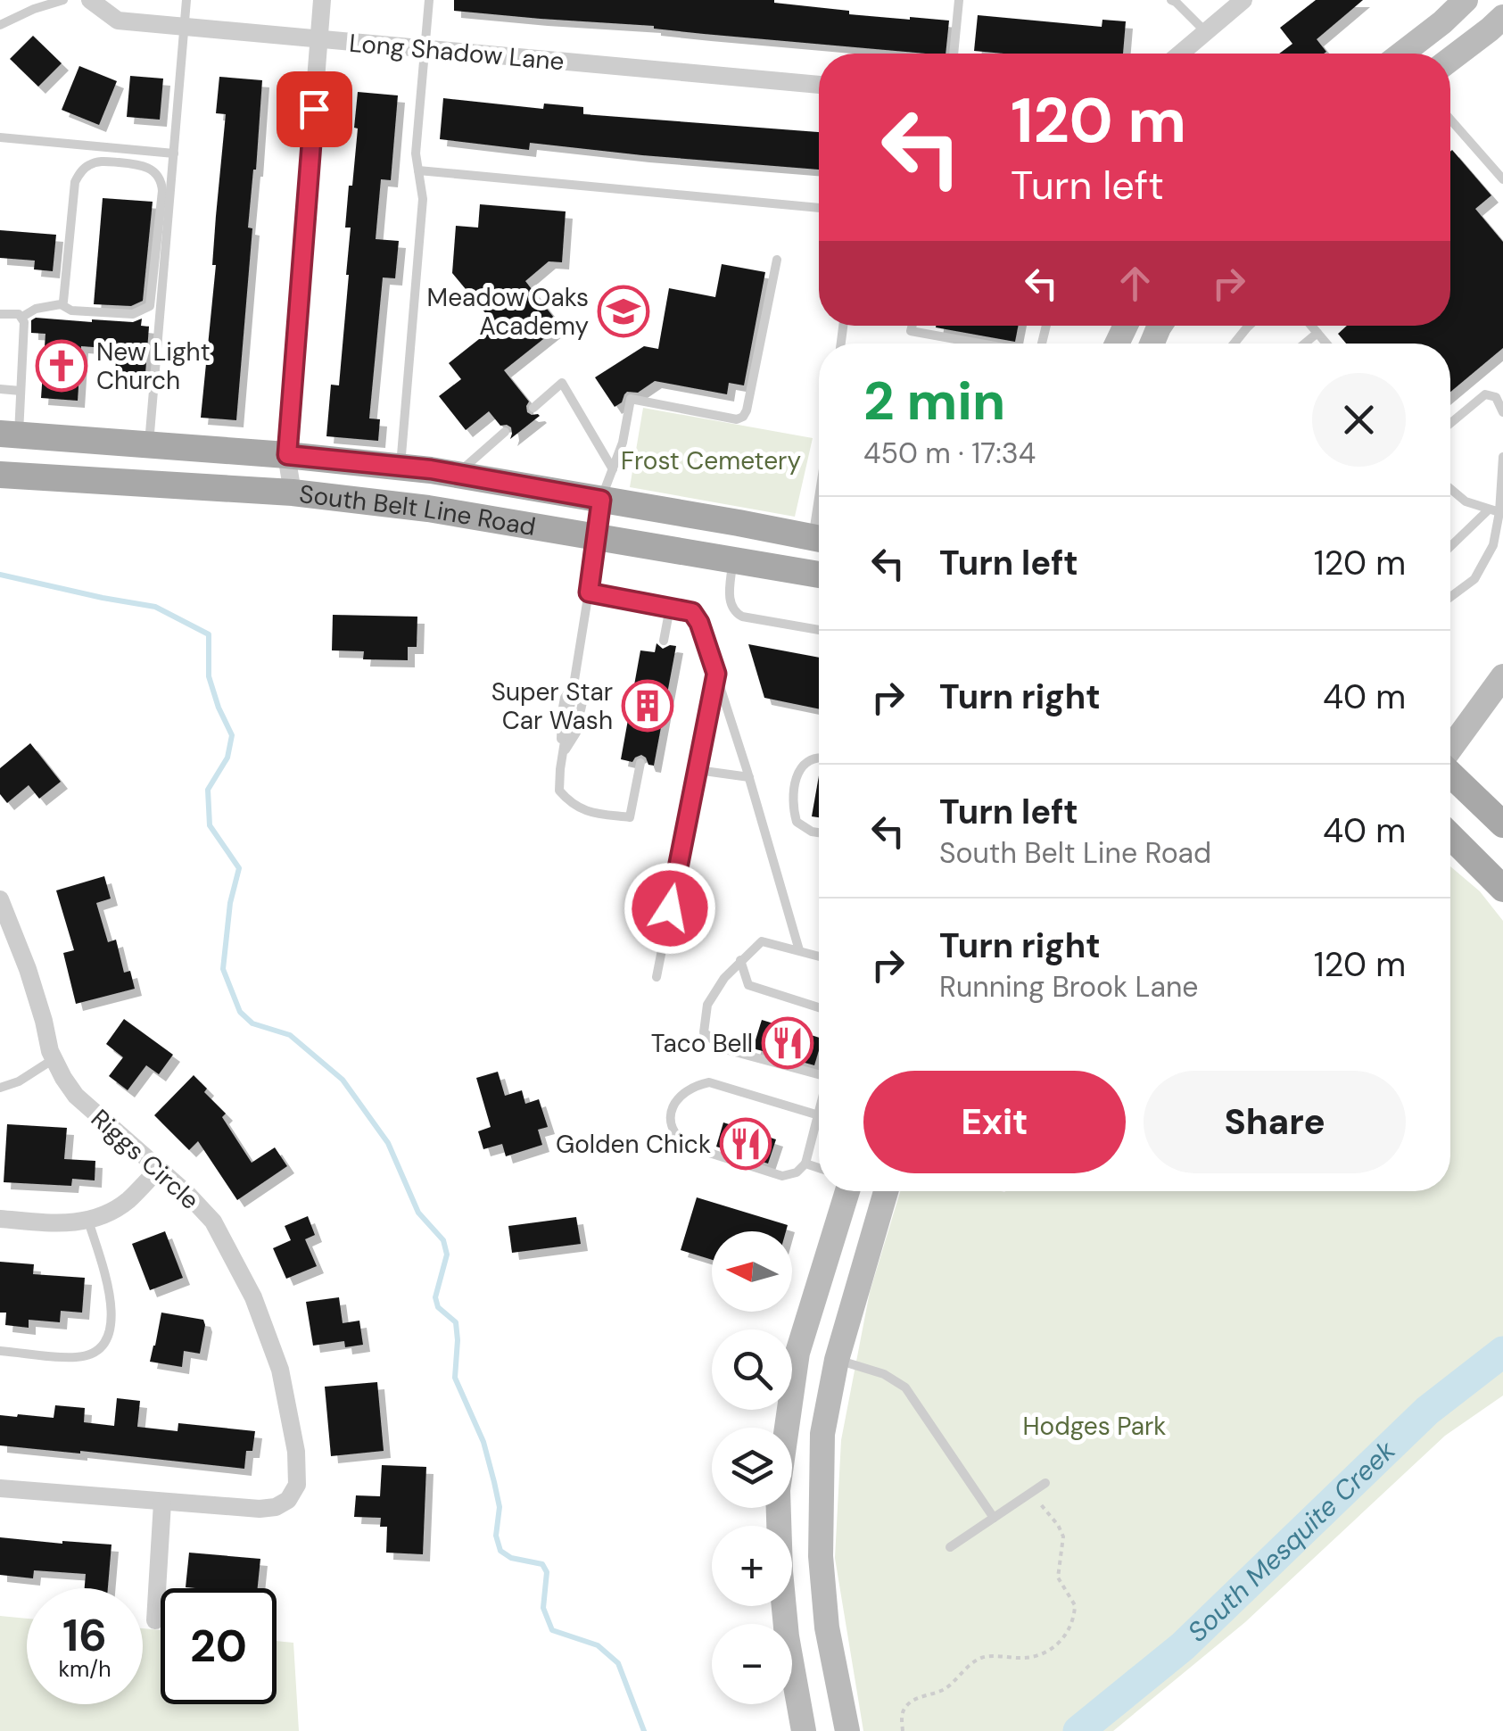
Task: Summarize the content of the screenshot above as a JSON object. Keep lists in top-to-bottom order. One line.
{"streets":{"main road":["South Belt Line Road"],"street":["Long Shadow Lane","Riggs Circle"]},"water":["South Mesquite Creek"],"parks":["Frost Cemetery","Hodges Park"],"places":{"school or university":["Meadow Oaks Academy"],"church":["New Light Church"],"building":["Super Star Car Wash"],"restaurant":["Taco Bell","Golden Chick"]},"north":"left","page":{"turn":["120 m","Turn left"],"heading":["2 min","450 m · 17:34"],"list":[{"name":"Turn left","value":"120 m"},{"name":"Turn right","value":"40 m"},{"name":"Turn left","note":"South Belt Line Road","value":"40 m"},{"name":"Turn right","note":"Running Brook Lane","value":"120 m"}],"buttons":["Exit","Share"],"map_buttons":["+","−"],"speed":"16 km/h","limit":"20"}}
